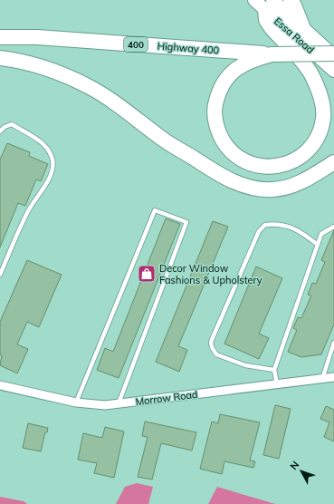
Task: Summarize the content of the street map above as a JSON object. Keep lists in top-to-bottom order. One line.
{"streets":{"highway":["400","Highway 400"],"main road":["Essa Road"],"street":["Morrow Road"]},"crossings":[["Essa Road","Highway 400"]],"places":{"shop":["Decor Window Fashions & Upholstery"]},"north":"top left"}
